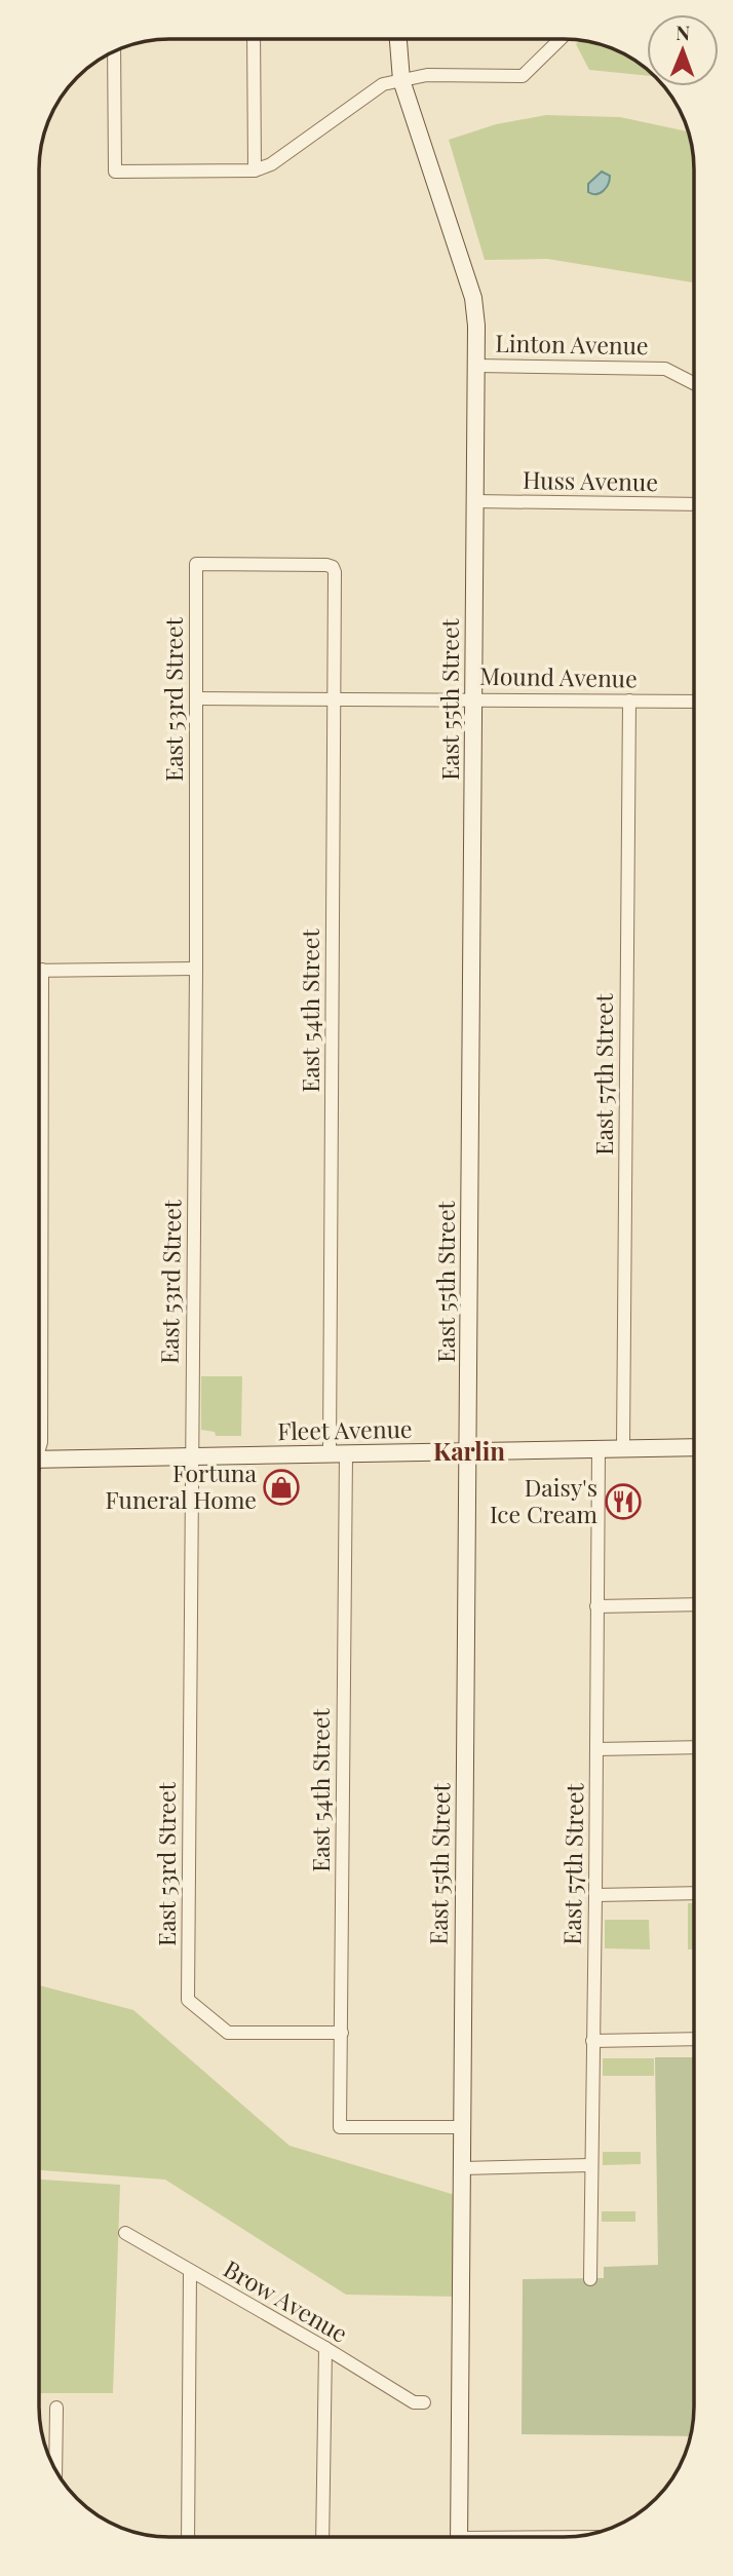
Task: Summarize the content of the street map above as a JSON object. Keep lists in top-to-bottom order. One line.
{"streets":{"street":["Linton Avenue","Huss Avenue","Mound Avenue","East 53rd Street","East 55th Street","East 54th Street","East 57th Street","Fleet Avenue","Brow Avenue"]},"crossings":[["Linton Avenue","East 55th Street"],["Huss Avenue","East 55th Street"],["Mound Avenue","East 53rd Street"],["Mound Avenue","East 55th Street"],["Mound Avenue","East 54th Street"],["Mound Avenue","East 57th Street"],["East 53rd Street","East 54th Street"],["East 53rd Street","Fleet Avenue"],["East 55th Street","East 54th Street"],["East 55th Street","Fleet Avenue"],["East 54th Street","Fleet Avenue"],["East 57th Street","Fleet Avenue"]],"districts":["Karlin"],"places":{"shop":["Fortuna Funeral Home"],"restaurant":["Daisy's Ice Cream"]},"north":"top"}
